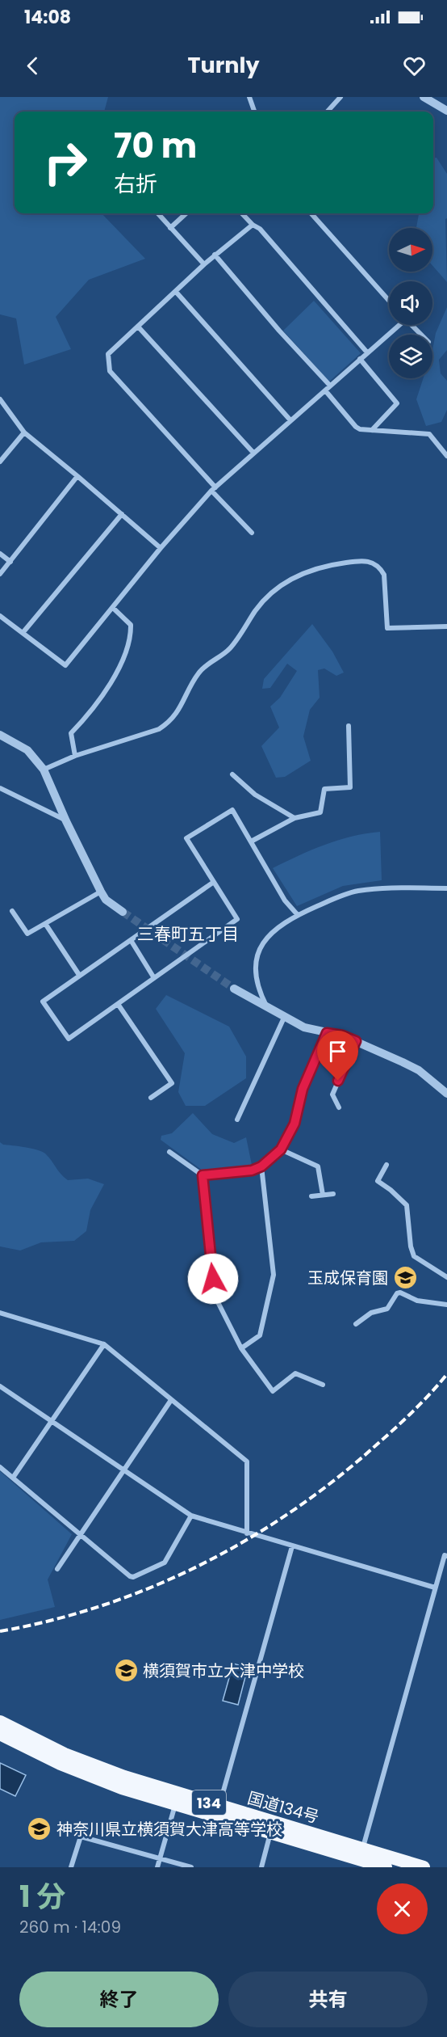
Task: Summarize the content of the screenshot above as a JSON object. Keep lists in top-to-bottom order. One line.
{"streets":{"highway":["134","国道134号"]},"districts":["三春町五丁目"],"places":{"school or university":["玉成保育園","横須賀市立大津中学校","神奈川県立横須賀大津高等学校"]},"north":"right","page":{"status":"14:08","header":"Turnly","turn":["70 m","右折"],"heading":["1 分","260 m · 14:09"],"buttons":["終了","共有"]}}
